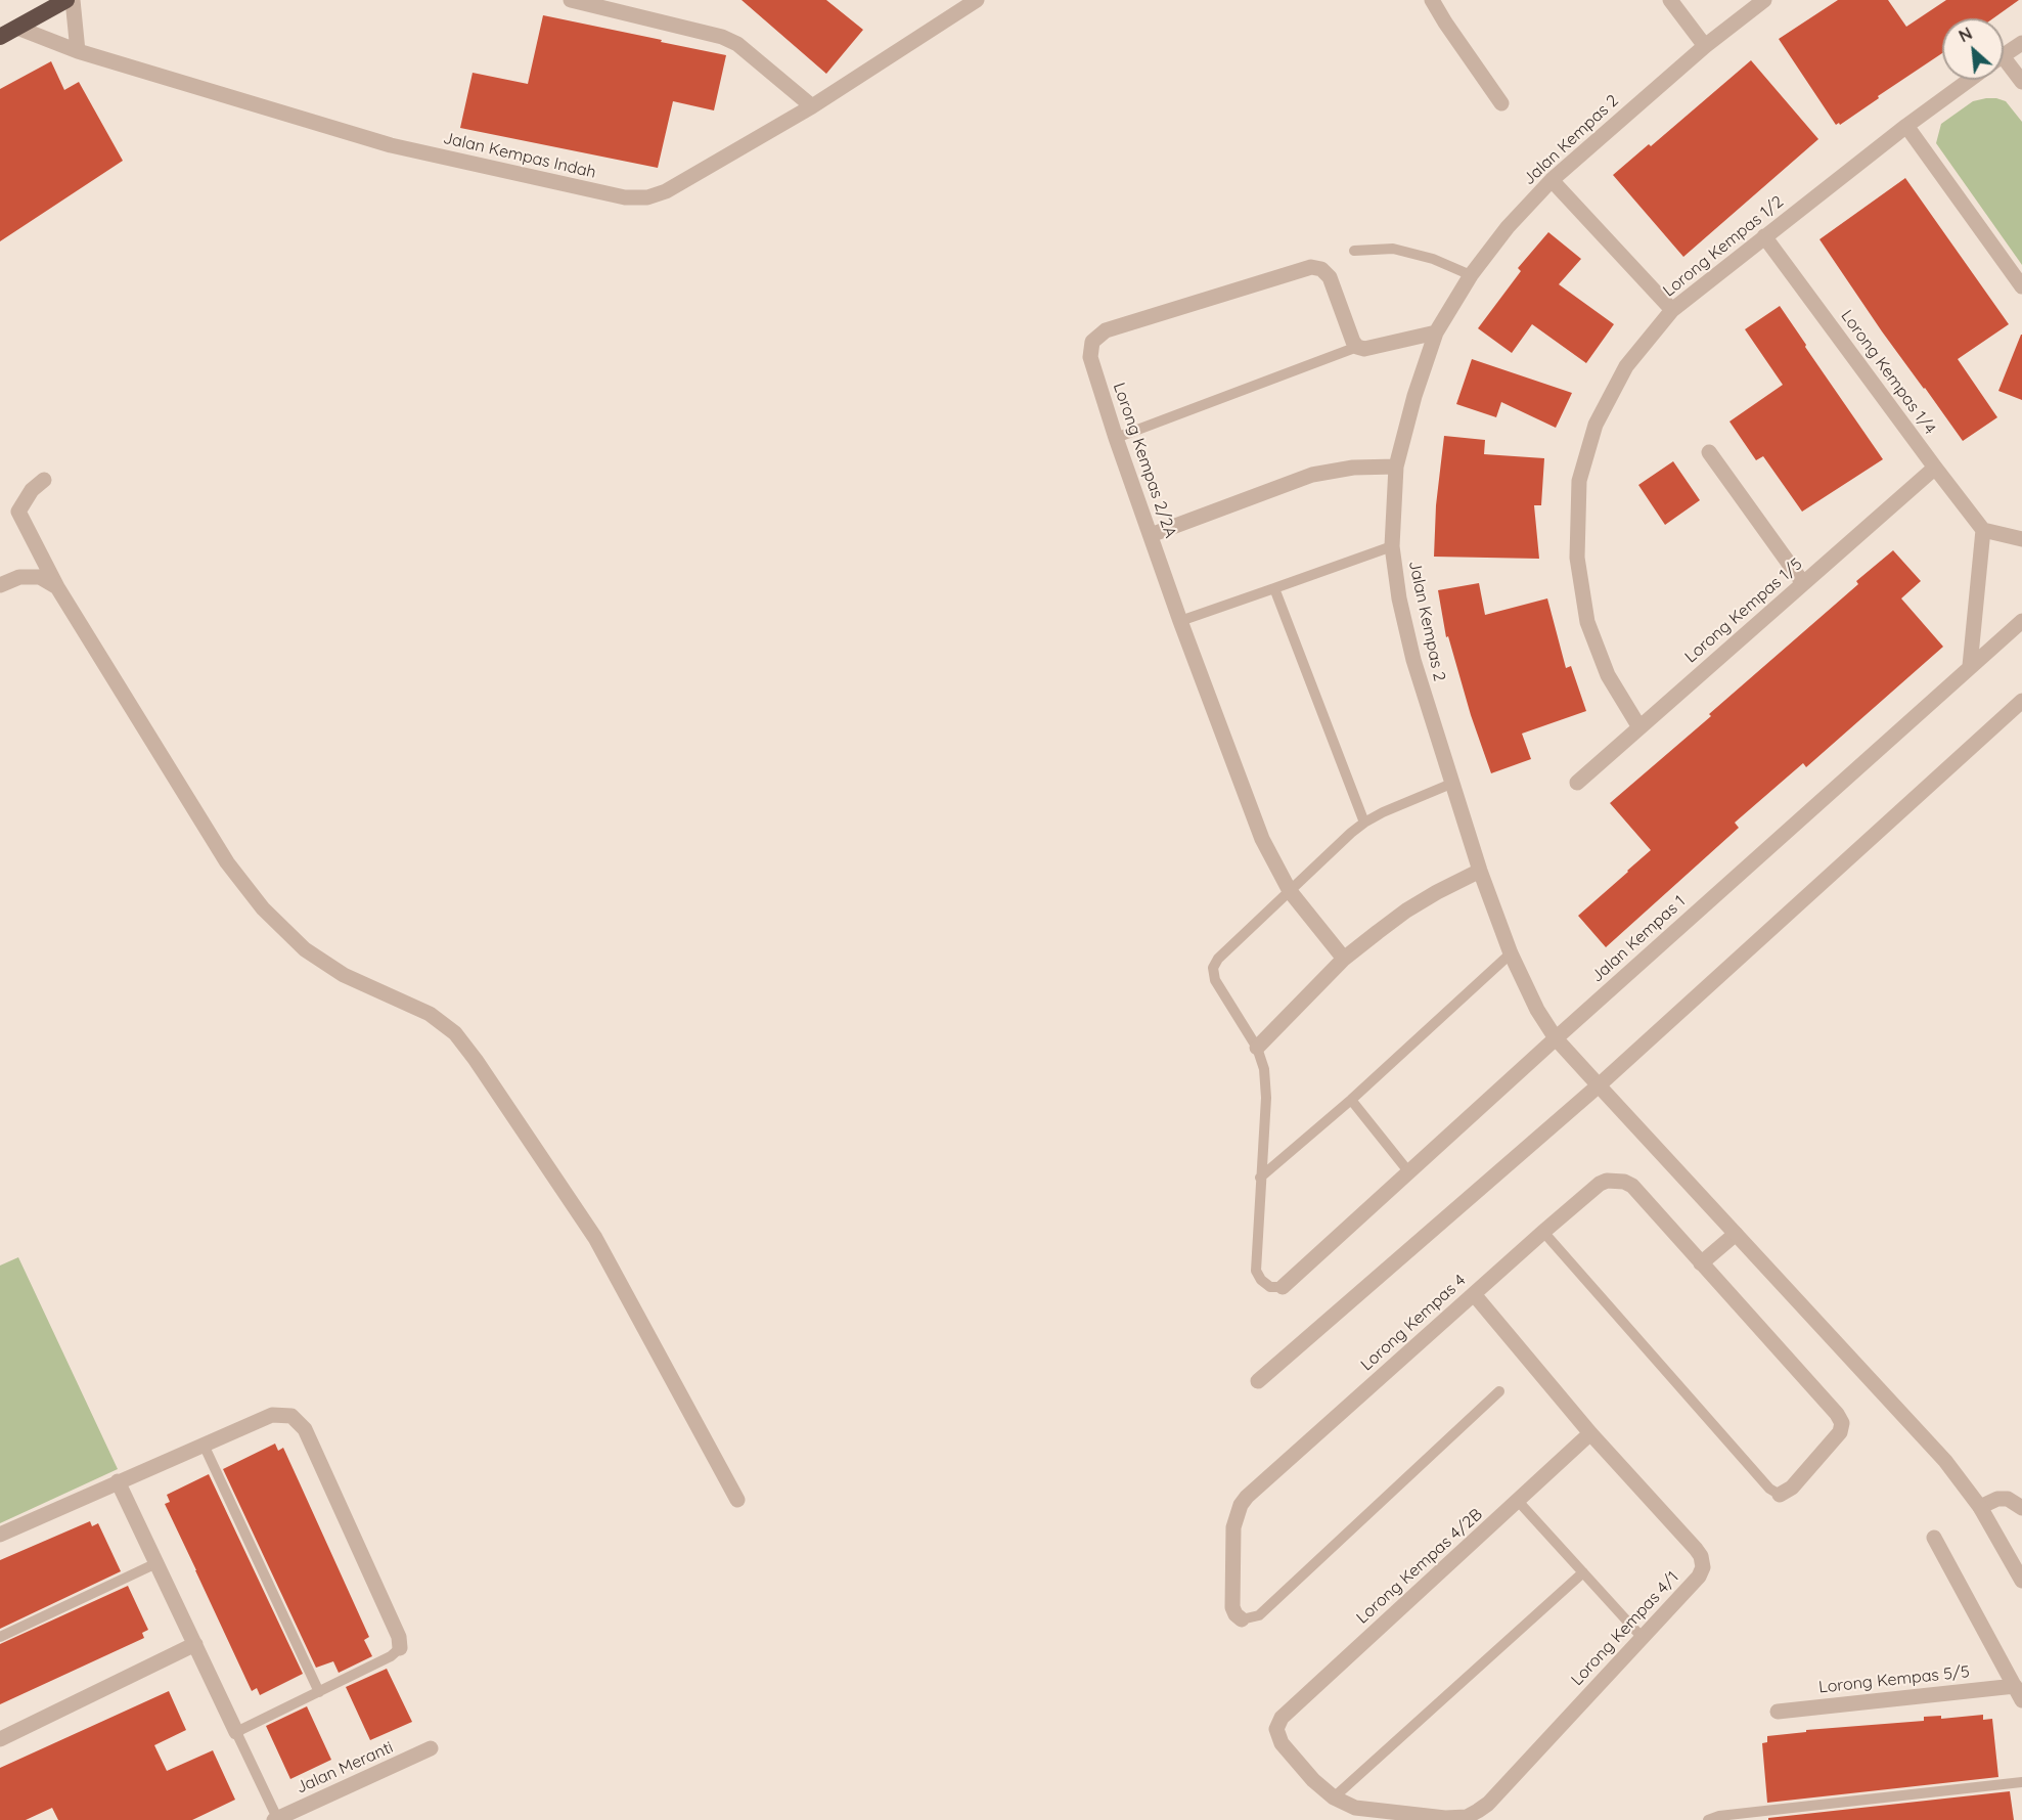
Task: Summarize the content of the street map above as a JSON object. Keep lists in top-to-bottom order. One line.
{"streets":{"street":["Jalan Kempas 2","Jalan Kempas Indah","Lorong Kempas 1/2","Lorong Kempas 1/4","Lorong Kempas 2/2A","Lorong Kempas 1/5","Jalan Kempas 1","Lorong Kempas 4","Lorong Kempas 4/2B","Lorong Kempas 4/1","Lorong Kempas 5/5","Jalan Meranti"]},"crossings":[["Jalan Kempas 2","Jalan Kempas 1"],["Lorong Kempas 1/2","Lorong Kempas 1/4"],["Lorong Kempas 1/2","Lorong Kempas 1/5"],["Lorong Kempas 1/4","Lorong Kempas 1/5"],["Lorong Kempas 4","Lorong Kempas 4/1"],["Lorong Kempas 4/2B","Lorong Kempas 4/1"]],"north":"top left"}
